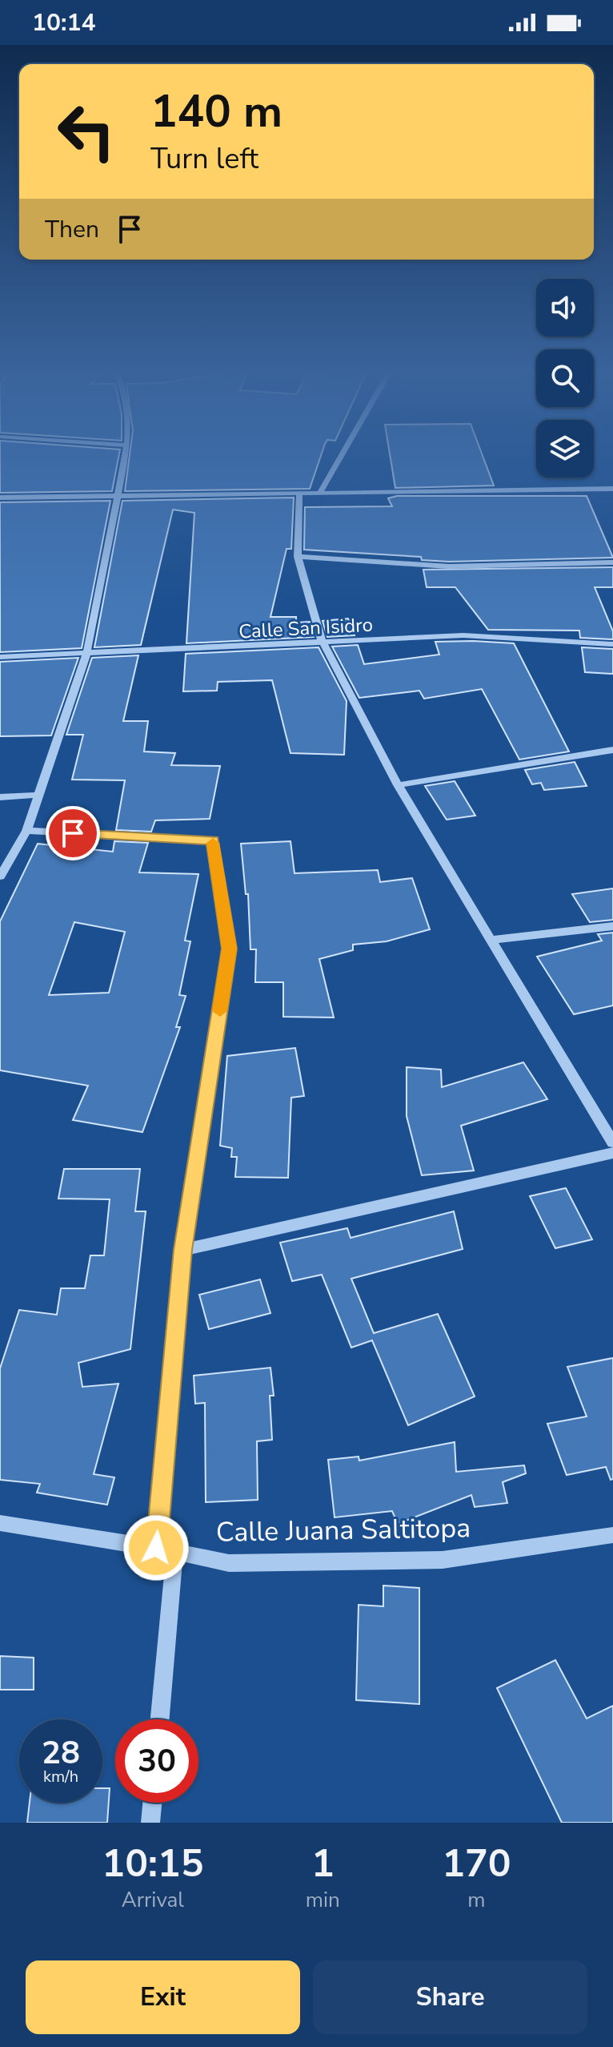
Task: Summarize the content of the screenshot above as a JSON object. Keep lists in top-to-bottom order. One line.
{"streets":{"street":["Calle San Isidro","Calle Juana Saltitopa"]},"page":{"status":"10:14","turn":["140 m","Turn left"],"then":"Then","speed":"28 km/h","limit":"30","eta":["10:15","Arrival","1","min","170","m"],"buttons":["Exit","Share"]}}
